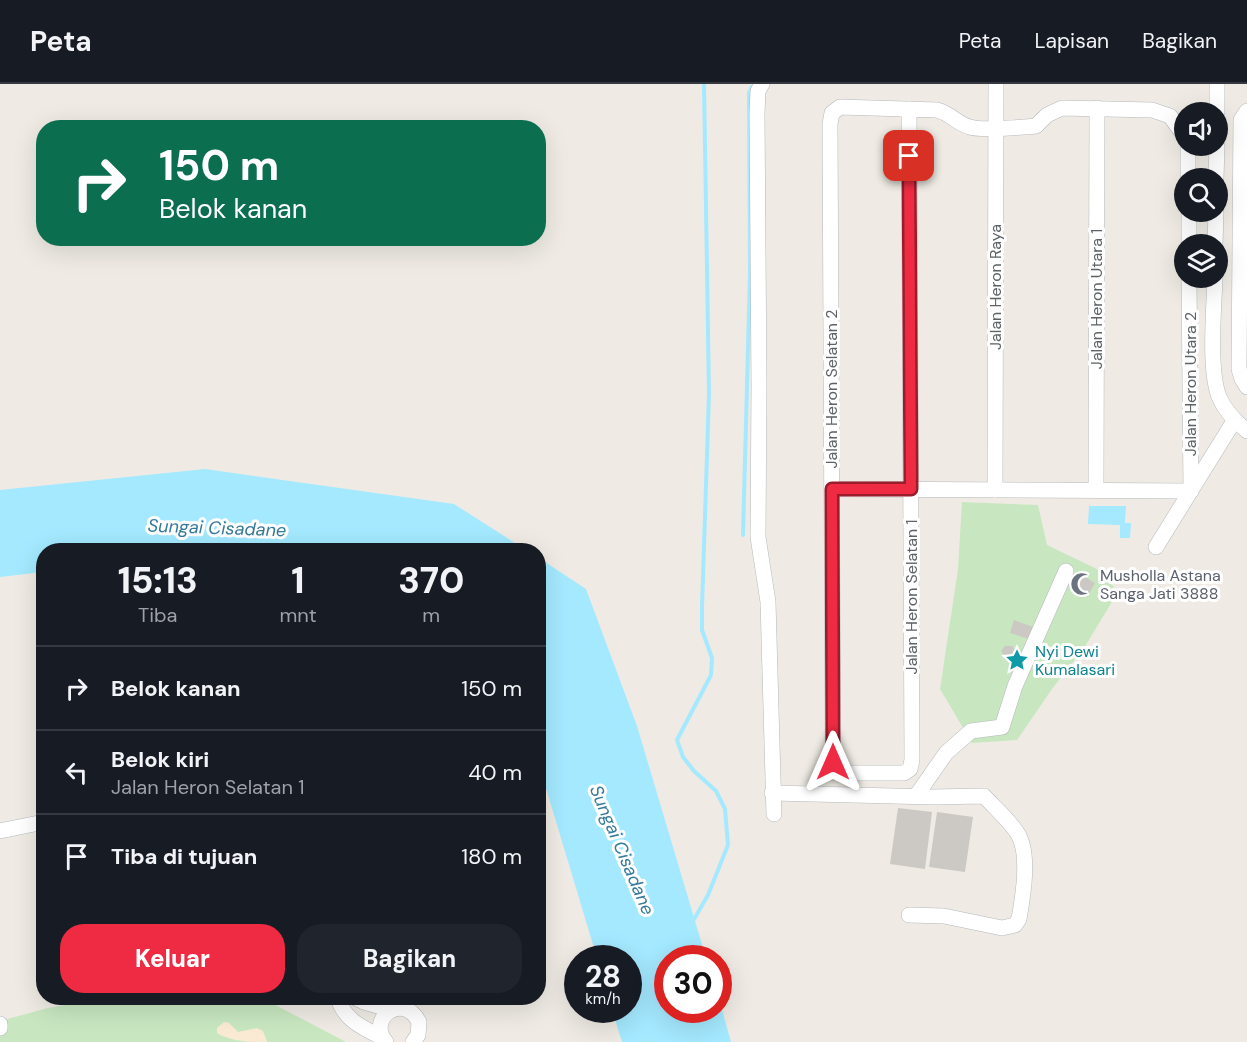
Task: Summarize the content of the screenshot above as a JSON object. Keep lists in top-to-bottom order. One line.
{"streets":{"street":["Jalan Heron Raya","Jalan Heron Utara 1","Jalan Heron Utara 2","Jalan Heron Selatan 2","Jalan Heron Selatan 1"]},"crossings":[["Jalan Heron Selatan 2","Jalan Heron Selatan 1"]],"water":["Sungai Cisadane"],"places":{"mosque":["Musholla Astana Sanga Jati 3888"],"place":["Nyi Dewi Kumalasari"]},"page":{"header":"Peta","nav":["Peta","Lapisan","Bagikan"],"turn":["150 m","Belok kanan"],"eta":["15:13","Tiba","1","mnt","370","m"],"list":[{"name":"Belok kanan","value":"150 m"},{"name":"Belok kiri","note":"Jalan Heron Selatan 1","value":"40 m"},{"name":"Tiba di tujuan","value":"180 m"}],"buttons":["Keluar","Bagikan"],"speed":"28 km/h","limit":"30"}}
